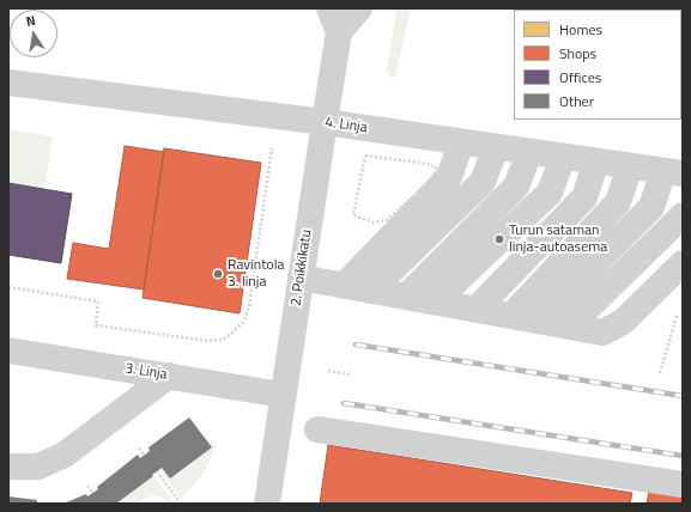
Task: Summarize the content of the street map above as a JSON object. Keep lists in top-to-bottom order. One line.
{"streets":{"street":["4. Linja","2. Poikkikatu","3. Linja"]},"crossings":[["4. Linja","2. Poikkikatu"],["2. Poikkikatu","3. Linja"]],"places":["Turun sataman linja-autoasema","Ravintola 3. linja"],"legend":["Homes","Shops","Offices","Other"],"north":"top"}
